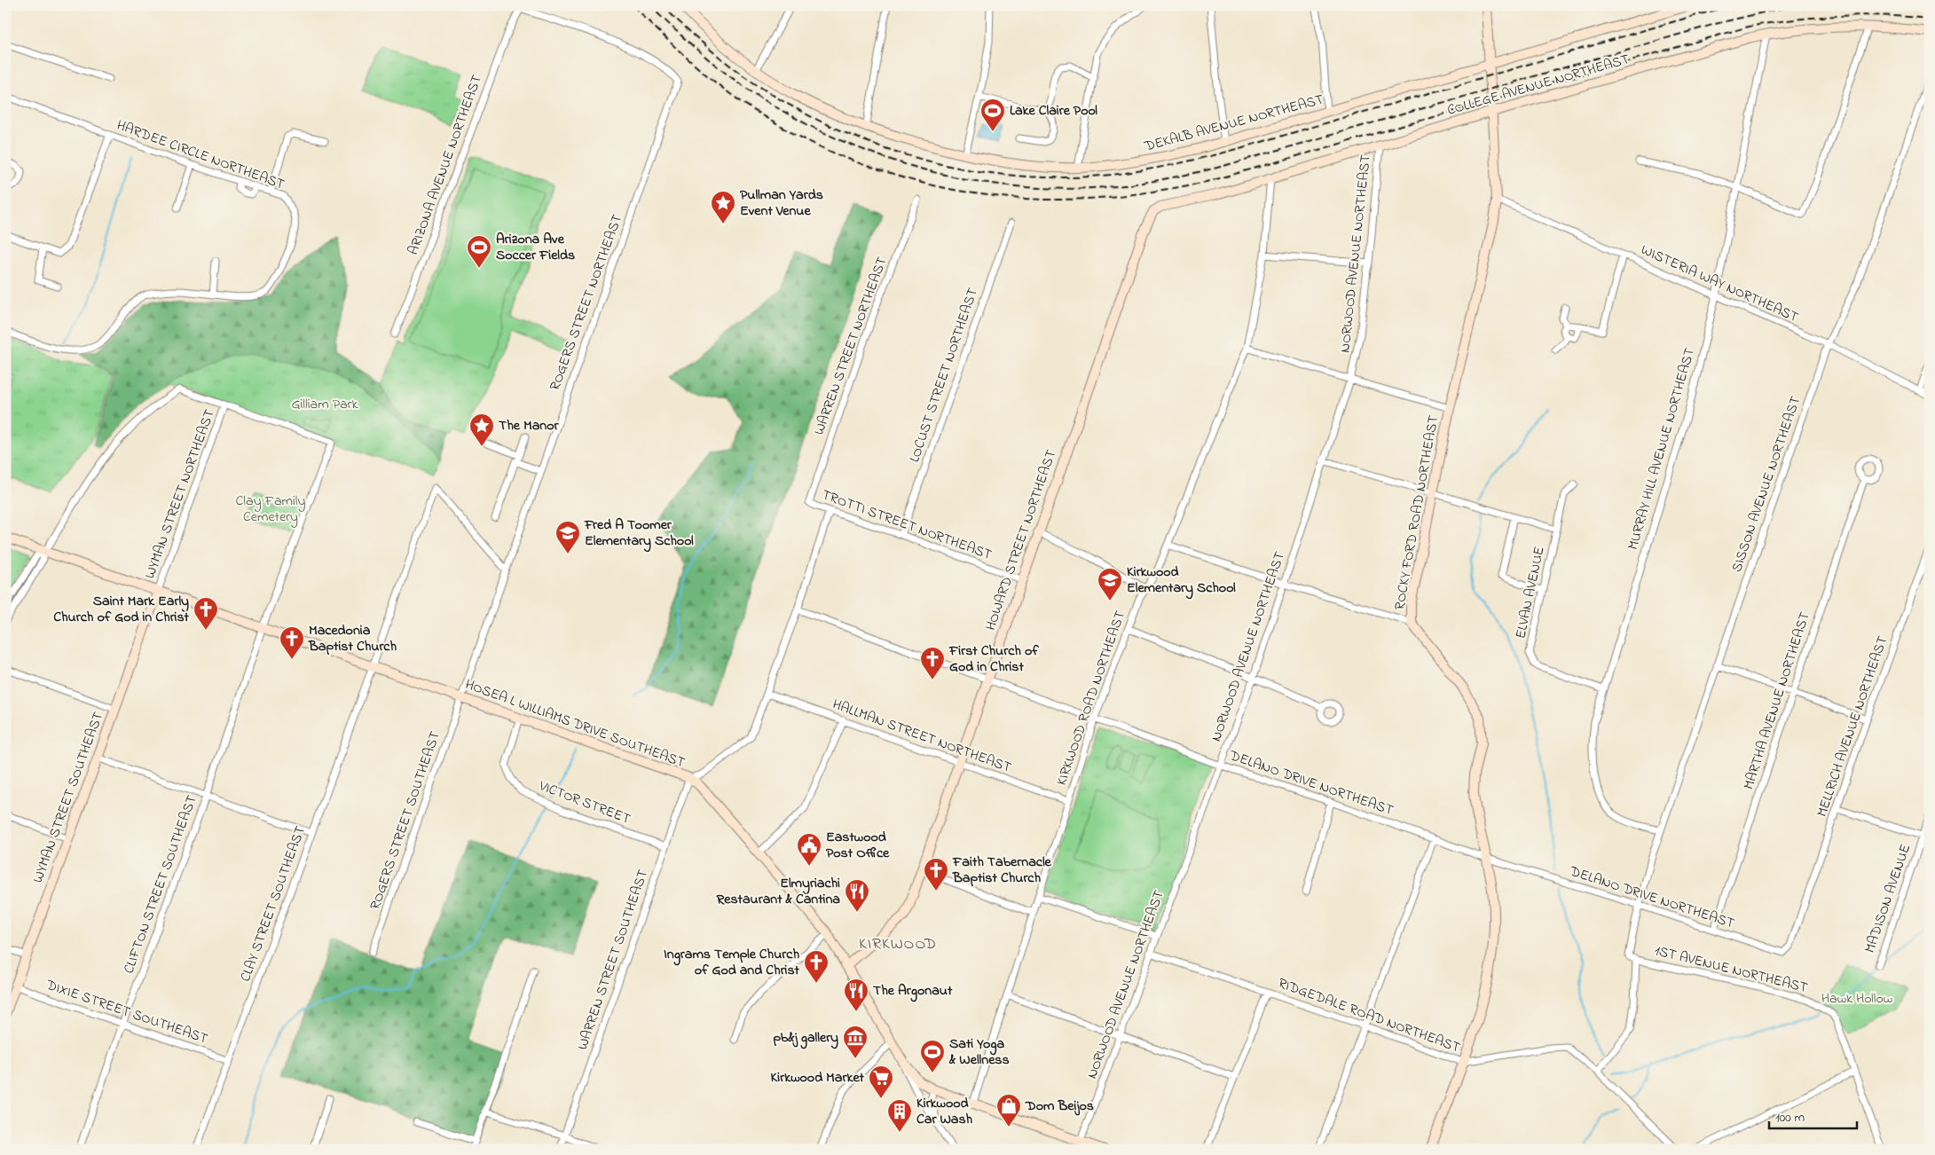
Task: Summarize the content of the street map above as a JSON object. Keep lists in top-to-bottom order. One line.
{"streets":{"street":["COLLEGE AVENUE NORTHEAST","DEKALB AVENUE NORTHEAST","HARDEE CIRCLE NORTHEAST","ARIZONA AVENUE NORTHEAST","NORWOOD AVENUE NORTHEAST","WISTERIA WAY NORTHEAST","ROGERS STREET NORTHEAST","WARREN STREET NORTHEAST","LOCUST STREET NORTHEAST","MURRAY HILL AVENUE NORTHEAST","SISSON AVENUE NORTHEAST","WYMAN STREET NORTHEAST","ROCKY FORD ROAD NORTHEAST","TROTTI STREET NORTHEAST","HOWARD STREET NORTHEAST","ELVAN AVENUE","KIRKWOOD ROAD NORTHEAST","MARTHA AVENUE NORTHEAST","HOSEA L WILLIAMS DRIVE SOUTHEAST","MELLRICH AVENUE NORTHEAST","HALLMAN STREET NORTHEAST","DELANO DRIVE NORTHEAST","WYMAN STREET SOUTHEAST","VICTOR STREET","ROGERS STREET SOUTHEAST","CLIFTON STREET SOUTHEAST","MADISON AVENUE","CLAY STREET SOUTHEAST","WARREN STREET SOUTHEAST","1ST AVENUE NORTHEAST","DIXIE STREET SOUTHEAST","RIDGEDALE ROAD NORTHEAST"]},"crossings":[["COLLEGE AVENUE NORTHEAST","NORWOOD AVENUE NORTHEAST"],["COLLEGE AVENUE NORTHEAST","MURRAY HILL AVENUE NORTHEAST"],["COLLEGE AVENUE NORTHEAST","ROCKY FORD ROAD NORTHEAST"],["COLLEGE AVENUE NORTHEAST","HOWARD STREET NORTHEAST"],["COLLEGE AVENUE NORTHEAST","KIRKWOOD ROAD NORTHEAST"],["DEKALB AVENUE NORTHEAST","ROCKY FORD ROAD NORTHEAST"],["ARIZONA AVENUE NORTHEAST","ROGERS STREET NORTHEAST"],["NORWOOD AVENUE NORTHEAST","HOSEA L WILLIAMS DRIVE SOUTHEAST"],["NORWOOD AVENUE NORTHEAST","DELANO DRIVE NORTHEAST"],["NORWOOD AVENUE NORTHEAST","RIDGEDALE ROAD NORTHEAST"],["WISTERIA WAY NORTHEAST","MURRAY HILL AVENUE NORTHEAST"],["WISTERIA WAY NORTHEAST","SISSON AVENUE NORTHEAST"],["WISTERIA WAY NORTHEAST","ROCKY FORD ROAD NORTHEAST"],["ROGERS STREET NORTHEAST","HOSEA L WILLIAMS DRIVE SOUTHEAST"],["ROGERS STREET NORTHEAST","ROGERS STREET SOUTHEAST"],["ROGERS STREET NORTHEAST","CLAY STREET SOUTHEAST"],["WARREN STREET NORTHEAST","TROTTI STREET NORTHEAST"],["LOCUST STREET NORTHEAST","TROTTI STREET NORTHEAST"],["MURRAY HILL AVENUE NORTHEAST","SISSON AVENUE NORTHEAST"],["MURRAY HILL AVENUE NORTHEAST","ELVAN AVENUE"],["SISSON AVENUE NORTHEAST","DELANO DRIVE NORTHEAST"],["SISSON AVENUE NORTHEAST","1ST AVENUE NORTHEAST"],["WYMAN STREET NORTHEAST","HOSEA L WILLIAMS DRIVE SOUTHEAST"],["WYMAN STREET NORTHEAST","WYMAN STREET SOUTHEAST"],["WYMAN STREET NORTHEAST","CLIFTON STREET SOUTHEAST"],["ROCKY FORD ROAD NORTHEAST","DELANO DRIVE NORTHEAST"],["ROCKY FORD ROAD NORTHEAST","RIDGEDALE ROAD NORTHEAST"],["TROTTI STREET NORTHEAST","HOWARD STREET NORTHEAST"],["HOWARD STREET NORTHEAST","HOSEA L WILLIAMS DRIVE SOUTHEAST"],["HOWARD STREET NORTHEAST","HALLMAN STREET NORTHEAST"],["HOWARD STREET NORTHEAST","DELANO DRIVE NORTHEAST"],["KIRKWOOD ROAD NORTHEAST","HOSEA L WILLIAMS DRIVE SOUTHEAST"],["KIRKWOOD ROAD NORTHEAST","HALLMAN STREET NORTHEAST"],["KIRKWOOD ROAD NORTHEAST","DELANO DRIVE NORTHEAST"],["MARTHA AVENUE NORTHEAST","DELANO DRIVE NORTHEAST"],["HOSEA L WILLIAMS DRIVE SOUTHEAST","WYMAN STREET SOUTHEAST"],["HOSEA L WILLIAMS DRIVE SOUTHEAST","VICTOR STREET"],["HOSEA L WILLIAMS DRIVE SOUTHEAST","ROGERS STREET SOUTHEAST"],["HOSEA L WILLIAMS DRIVE SOUTHEAST","CLIFTON STREET SOUTHEAST"],["HOSEA L WILLIAMS DRIVE SOUTHEAST","CLAY STREET SOUTHEAST"],["HOSEA L WILLIAMS DRIVE SOUTHEAST","WARREN STREET SOUTHEAST"],["MELLRICH AVENUE NORTHEAST","DELANO DRIVE NORTHEAST"],["WYMAN STREET SOUTHEAST","DIXIE STREET SOUTHEAST"],["VICTOR STREET","WARREN STREET SOUTHEAST"],["CLIFTON STREET SOUTHEAST","DIXIE STREET SOUTHEAST"],["CLAY STREET SOUTHEAST","DIXIE STREET SOUTHEAST"]],"districts":["KIRKWOOD"],"parks":["Gilliam Park","Clay Family Cemetery","Hawk Hollow"],"places":{"sports":["Lake Claire Pool","Arizona Ave Soccer Fields","Sati Yoga & Wellness"],"place":["Pullman Yards Event Venue","The Manor"],"school or university":["Fred A Toomer Elementary School","Kirkwood Elementary School"],"church":["Saint Mark Early Church of God in Christ","Macedonia Baptist Church","First Church of God in Christ","Faith Tabernacle Baptist Church","Ingrams Temple Church of God and Christ"],"public building":["Eastwood Post Office"],"restaurant":["Elmyriachi Restaurant & Cantina","The Argonaut"],"museum":["pb&j gallery"],"supermarket":["Kirkwood Market"],"shop":["Dom Beijos"],"building":["Kirkwood Car Wash"]},"scale_bar":"100 m"}
